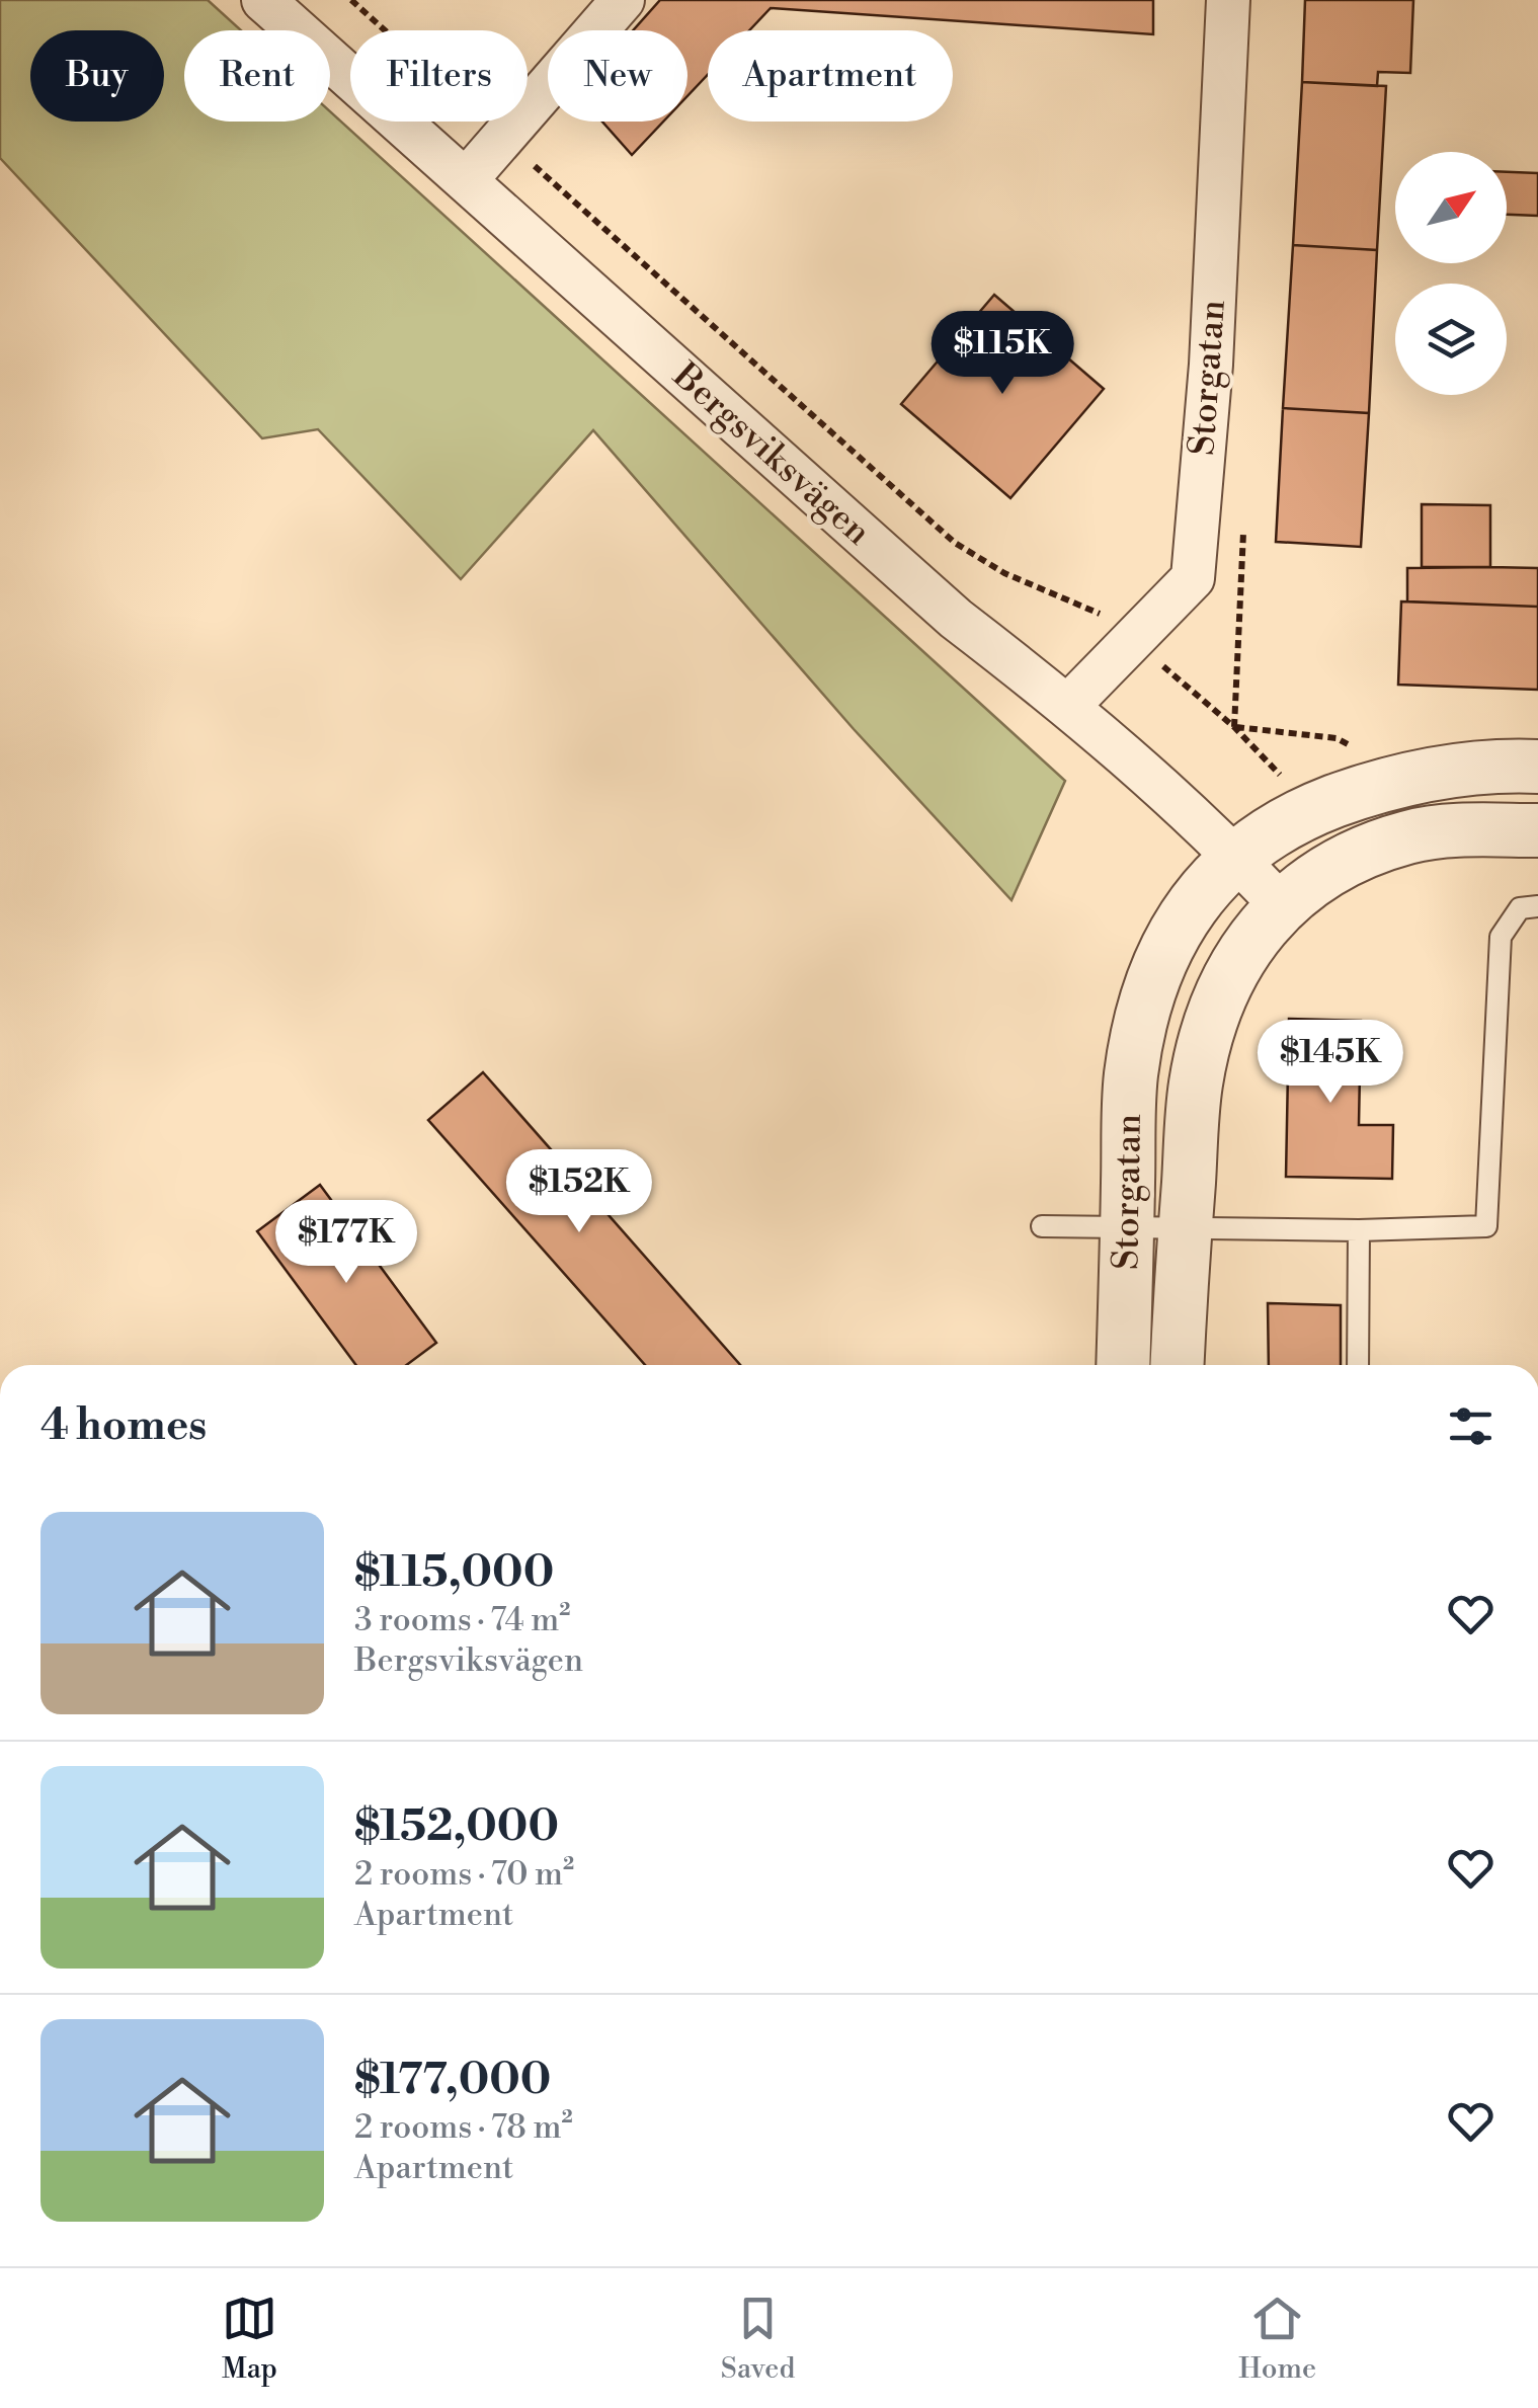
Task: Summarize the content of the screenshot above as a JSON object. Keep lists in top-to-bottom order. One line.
{"streets":{"street":["Storgatan","Bergsviksvägen"]},"crossings":[["Storgatan","Bergsviksvägen"]],"north":"top right","page":{"chip":["Buy","Rent","Filters","New","Apartment"],"price":["$115K","$145K","$152K","$177K"],"heading":"4 homes","list":[{"name":"$115,000","note":"3 rooms · 74 m² · Bergsviksvägen"},{"name":"$152,000","note":"2 rooms · 70 m² · Apartment"},{"name":"$177,000","note":"2 rooms · 78 m² · Apartment"}],"tabs":["Map","Saved","Home"]}}
